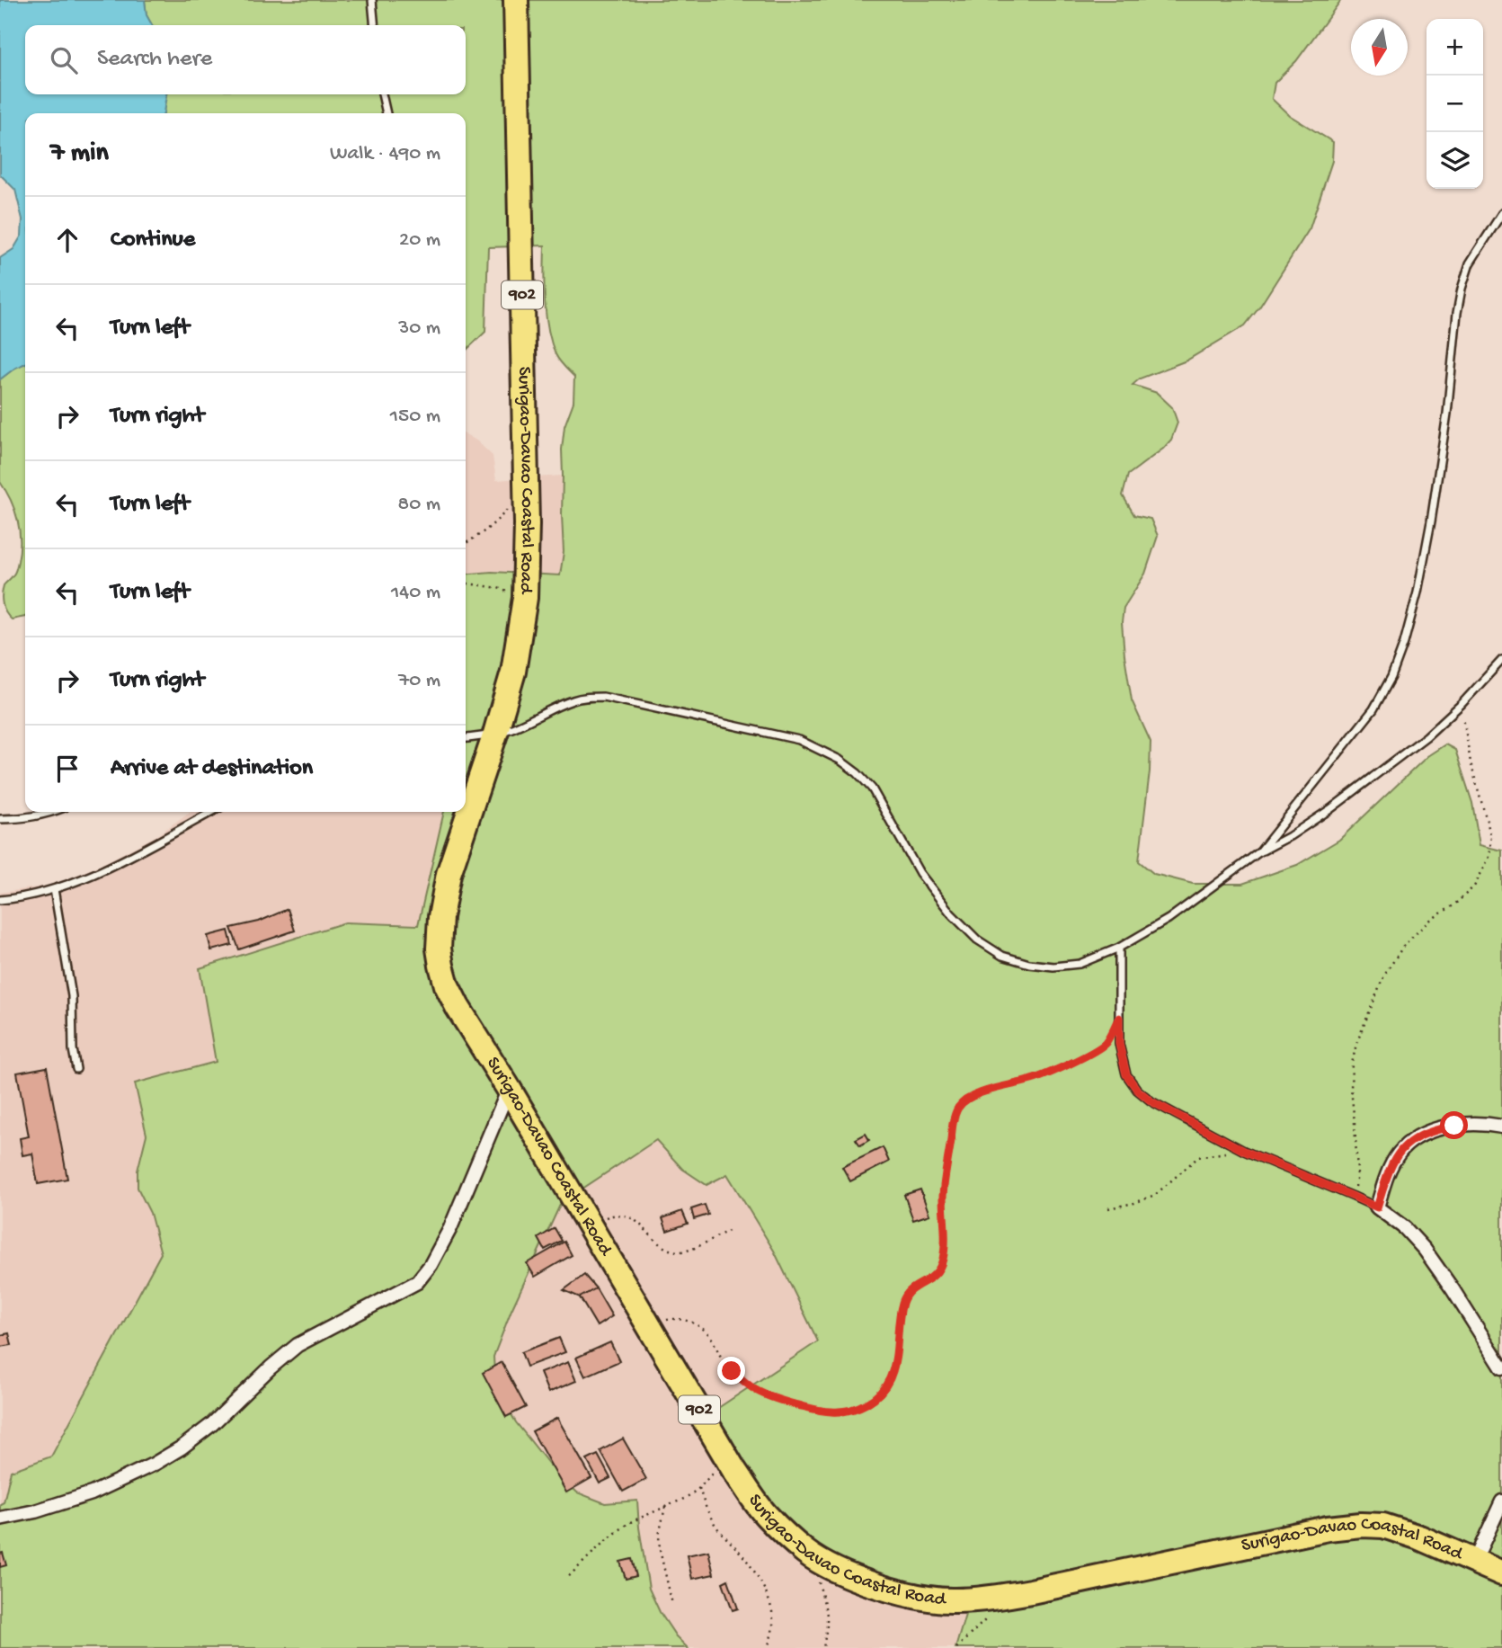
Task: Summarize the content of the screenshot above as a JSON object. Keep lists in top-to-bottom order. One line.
{"streets":{"highway":["902","Surigao-Davao Coastal Road"]},"north":"bottom","page":{"map_buttons":["+","−"],"search":"Search here","heading":["7 min","Walk · 490 m"],"list":[["Continue","20 m"],["Turn left","30 m"],["Turn right","150 m"],["Turn left","80 m"],["Turn left","140 m"],["Turn right","70 m"],"Arrive at destination"]}}
